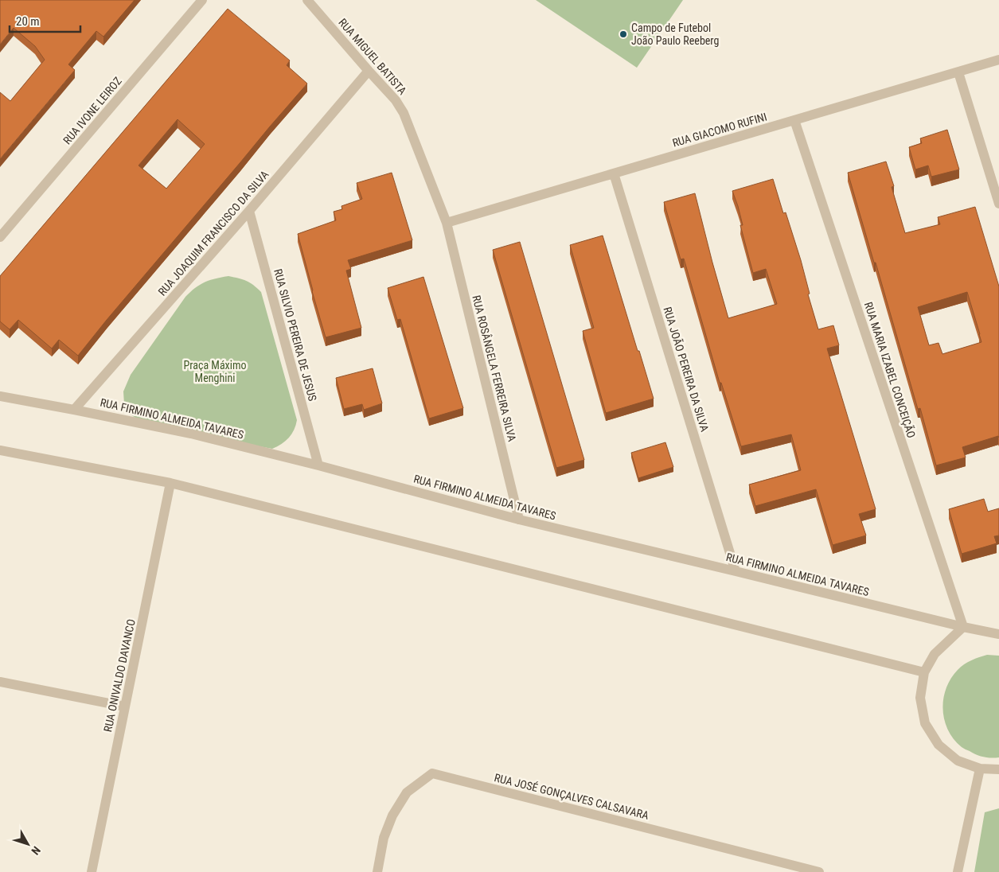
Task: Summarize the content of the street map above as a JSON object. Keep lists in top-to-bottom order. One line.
{"streets":{"street":["RUA MIGUEL BATISTA","RUA IVONE LEIROZ","RUA GIACOMO RUFINI","RUA JOAQUIM FRANCISCO DA SILVA","RUA SILVIO PEREIRA DE JESUS","RUA ROSÂNGELA FERREIRA SILVA","RUA JOÃO PEREIRA DA SILVA","RUA MARIA IZABEL CONCEIÇÃO","RUA FIRMINO ALMEIDA TAVARES","RUA ONIVALDO DAVANCO","RUA JOSÉ GONÇALVES CALSAVARA"]},"crossings":[["RUA MIGUEL BATISTA","RUA GIACOMO RUFINI"],["RUA MIGUEL BATISTA","RUA JOAQUIM FRANCISCO DA SILVA"],["RUA MIGUEL BATISTA","RUA ROSÂNGELA FERREIRA SILVA"],["RUA GIACOMO RUFINI","RUA ROSÂNGELA FERREIRA SILVA"],["RUA GIACOMO RUFINI","RUA JOÃO PEREIRA DA SILVA"],["RUA GIACOMO RUFINI","RUA MARIA IZABEL CONCEIÇÃO"],["RUA JOAQUIM FRANCISCO DA SILVA","RUA SILVIO PEREIRA DE JESUS"],["RUA JOAQUIM FRANCISCO DA SILVA","RUA FIRMINO ALMEIDA TAVARES"],["RUA SILVIO PEREIRA DE JESUS","RUA FIRMINO ALMEIDA TAVARES"],["RUA ROSÂNGELA FERREIRA SILVA","RUA FIRMINO ALMEIDA TAVARES"],["RUA JOÃO PEREIRA DA SILVA","RUA FIRMINO ALMEIDA TAVARES"],["RUA MARIA IZABEL CONCEIÇÃO","RUA FIRMINO ALMEIDA TAVARES"]],"parks":["Praça Máximo Menghini"],"places":["Campo de Futebol João Paulo Reeberg"],"scale_bar":"20 m","north":"bottom right"}
